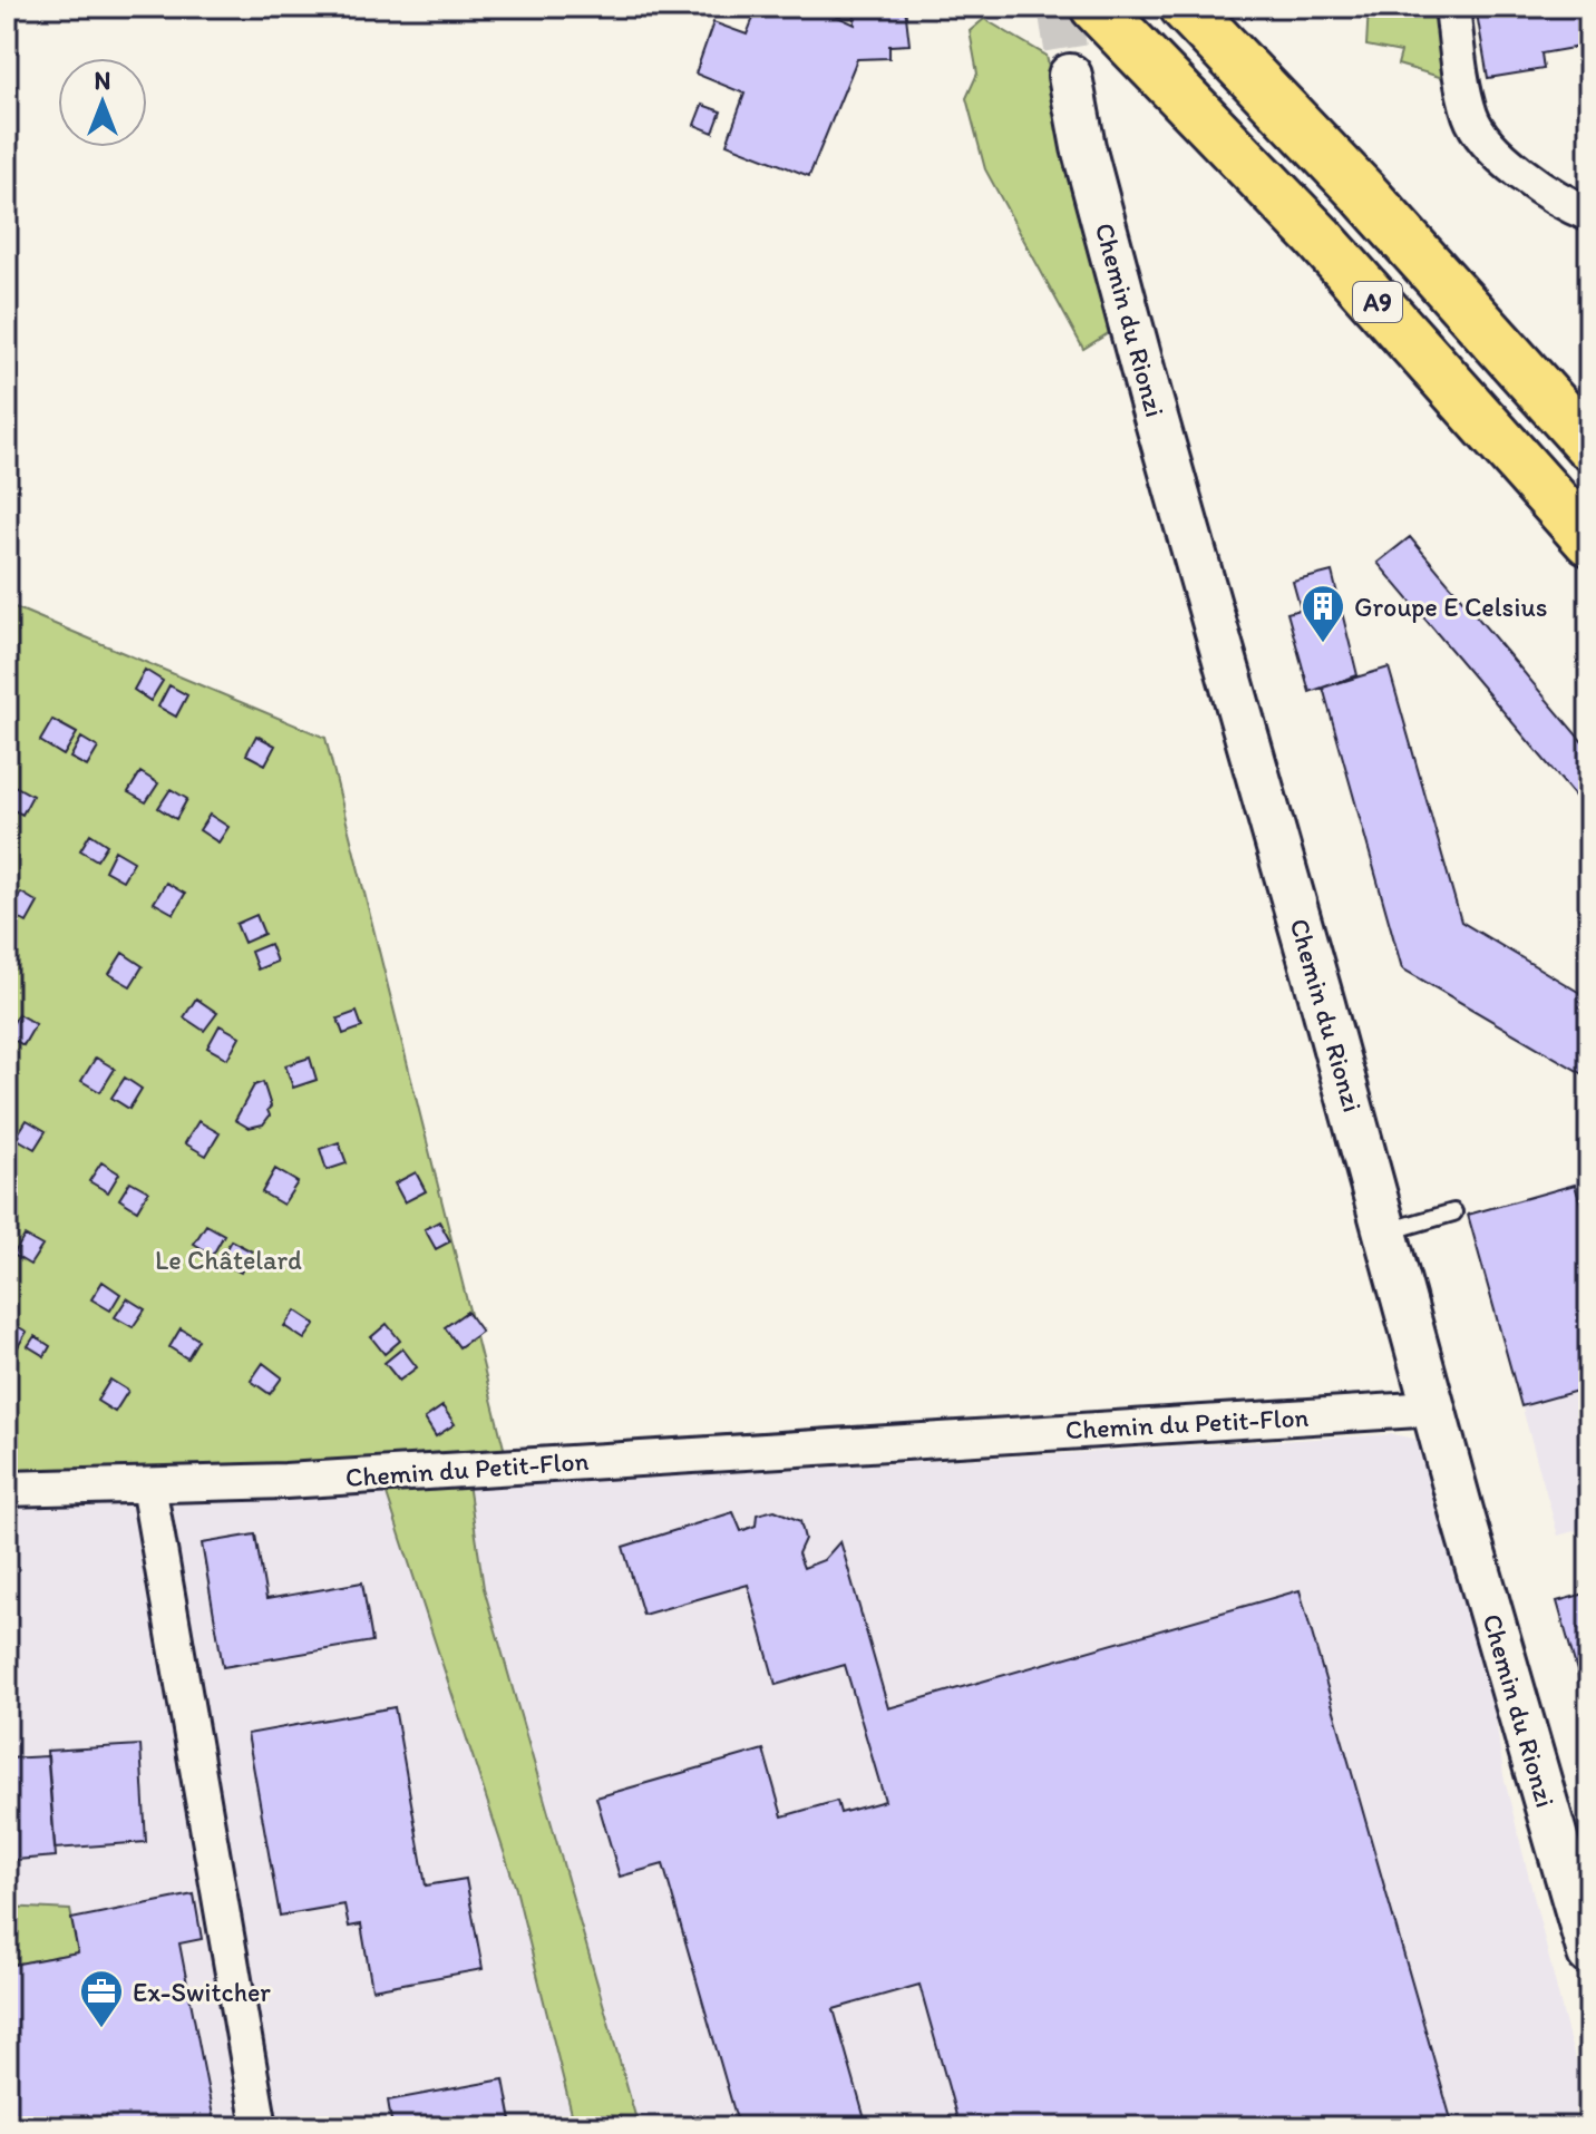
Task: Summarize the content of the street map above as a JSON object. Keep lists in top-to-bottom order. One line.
{"streets":{"highway":["A9"],"street":["Chemin du Rionzi","Chemin du Petit-Flon"]},"crossings":[["Chemin du Rionzi","Chemin du Petit-Flon"]],"parks":["Le Châtelard"],"places":{"building":["Groupe E Celsius"],"office":["Ex-Switcher"]},"north":"top"}
